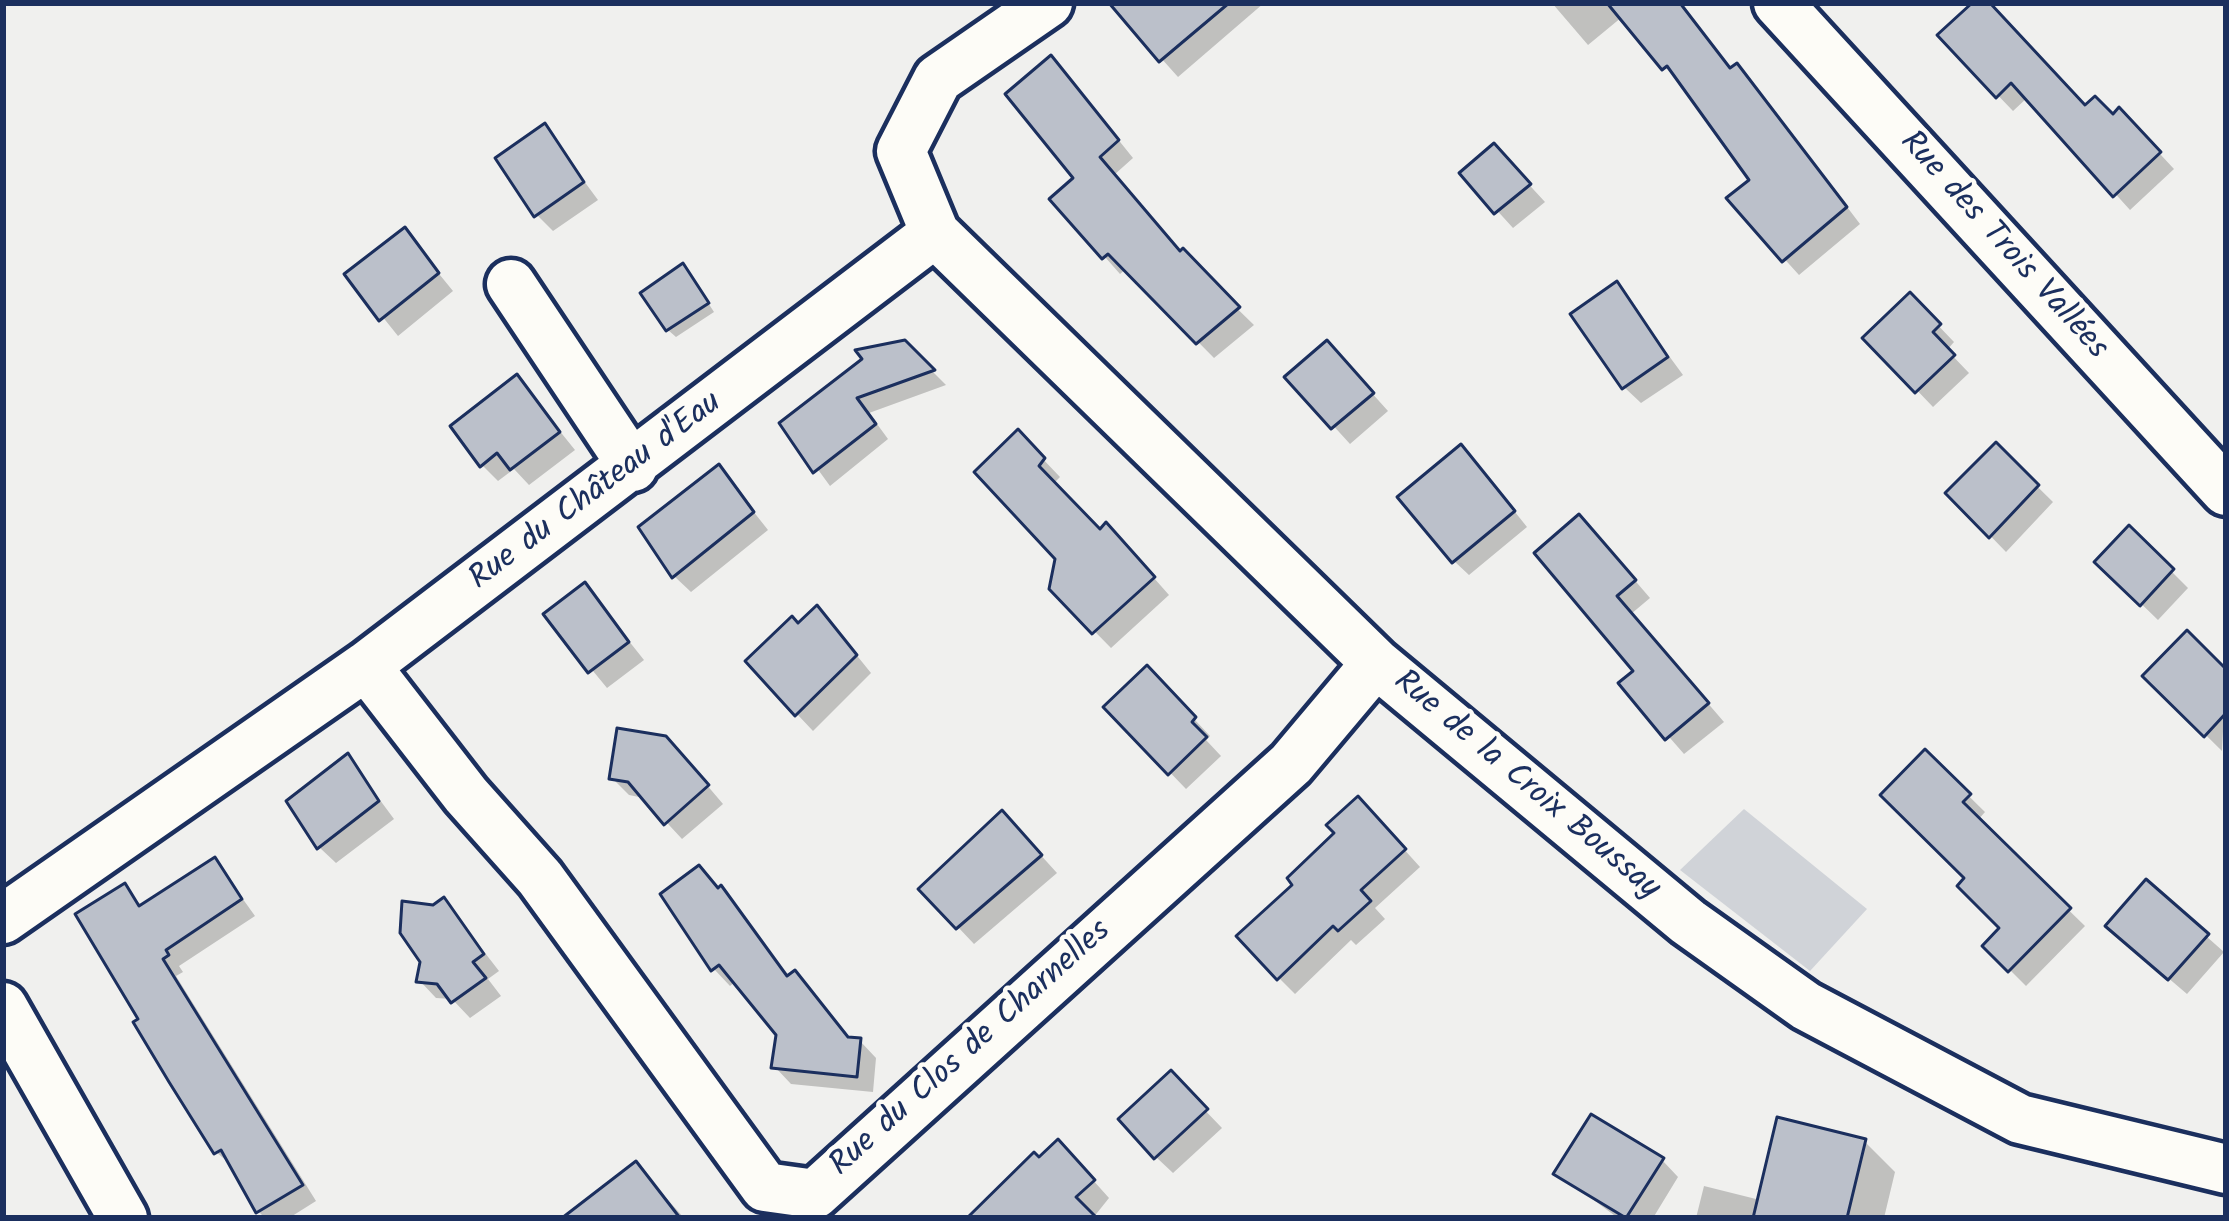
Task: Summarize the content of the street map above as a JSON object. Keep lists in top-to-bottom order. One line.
{"streets":{"street":["Rue des Trois Vallées","Rue du Château d'Eau","Rue de la Croix Boussay","Rue du Clos de Charnelles"]},"crossings":[["Rue du Château d'Eau","Rue de la Croix Boussay"],["Rue du Château d'Eau","Rue du Clos de Charnelles"],["Rue de la Croix Boussay","Rue du Clos de Charnelles"]]}
